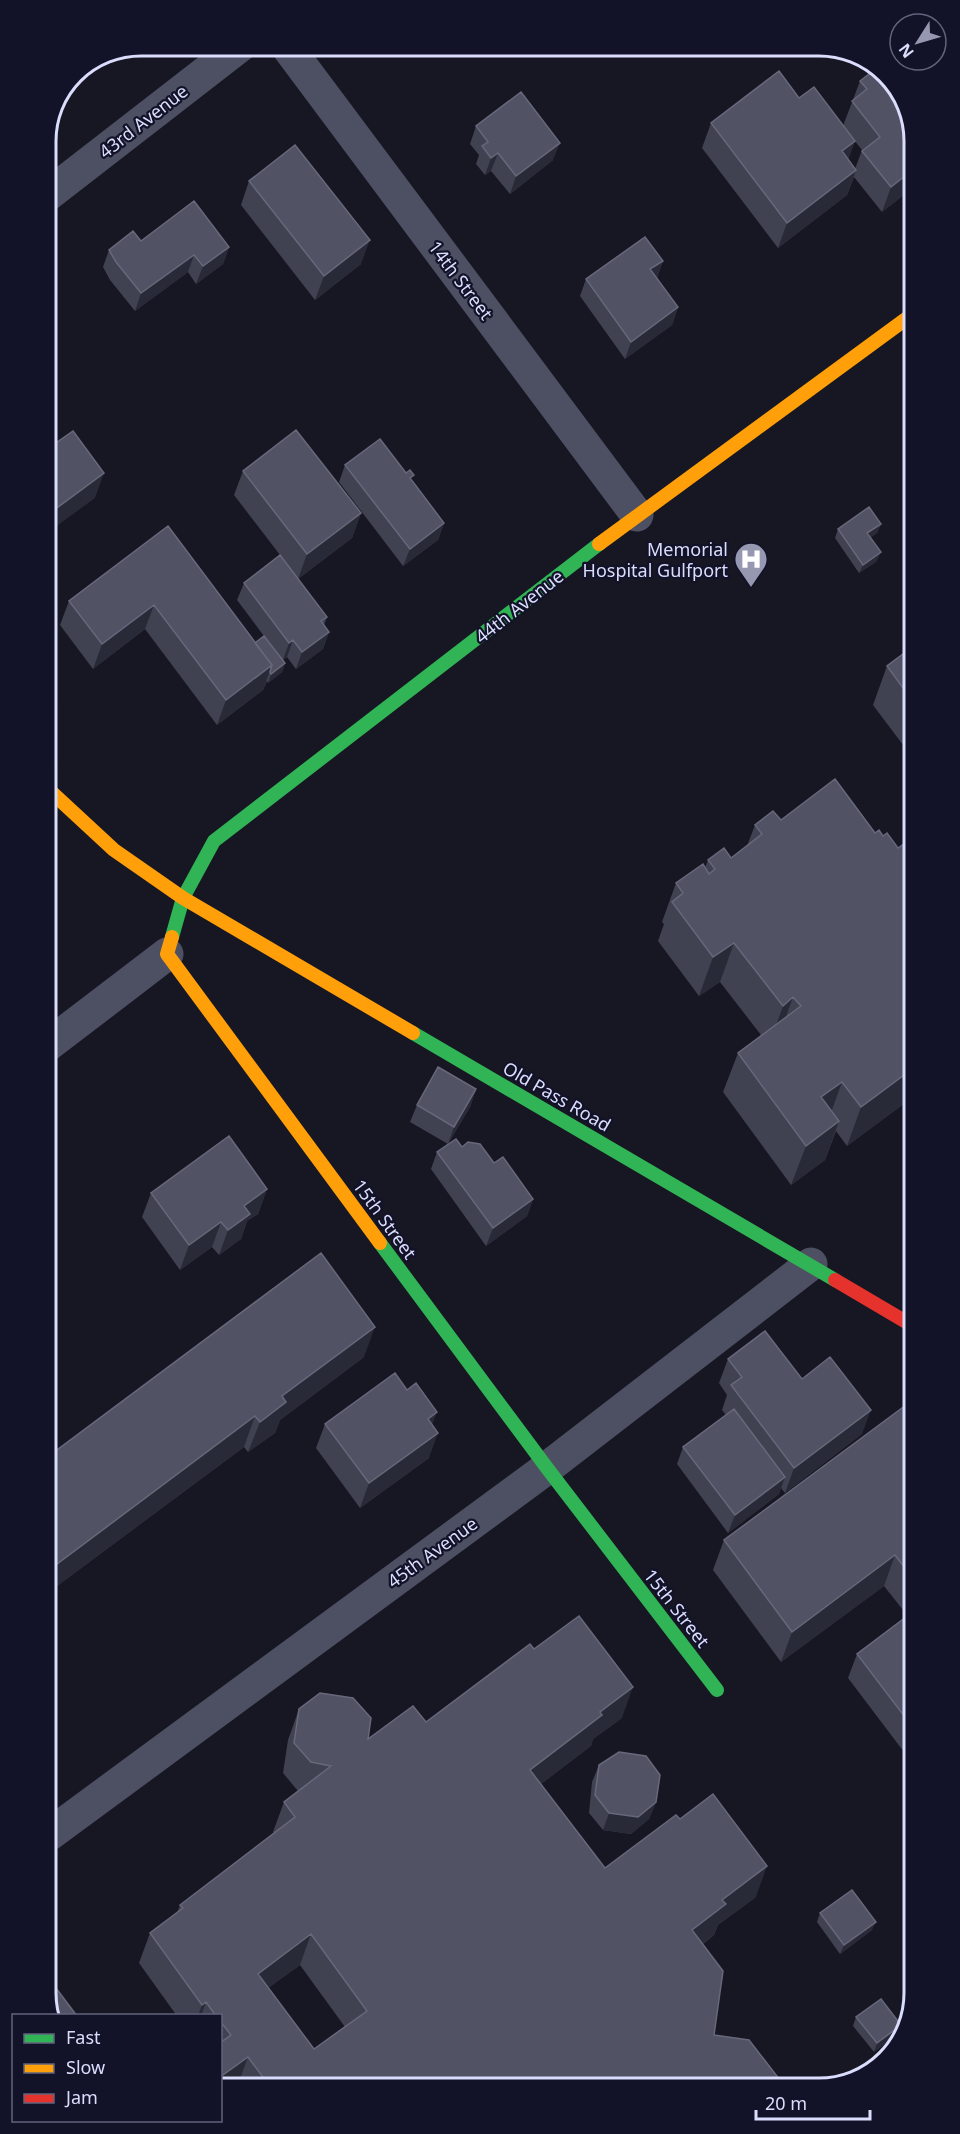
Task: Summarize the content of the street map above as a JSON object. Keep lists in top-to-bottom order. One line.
{"streets":{"street":["43rd Avenue","14th Street","44th Avenue","Old Pass Road","15th Street","45th Avenue"]},"crossings":[["14th Street","44th Avenue"],["44th Avenue","Old Pass Road"],["Old Pass Road","45th Avenue"],["15th Street","45th Avenue"]],"places":{"hospital":["Memorial Hospital Gulfport"]},"legend":["Fast","Slow","Jam"],"scale_bar":"20 m","north":"bottom left"}
